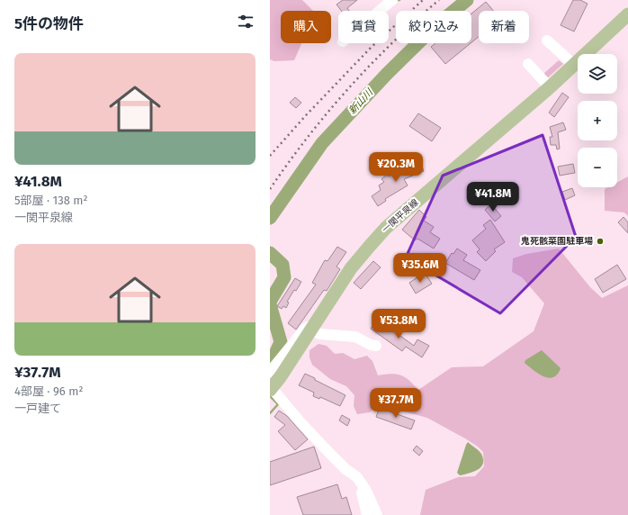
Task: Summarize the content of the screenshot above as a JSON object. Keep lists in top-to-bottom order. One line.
{"streets":{"main road":["一関平泉線"]},"water":["新山川"],"places":["鬼死骸菜園駐車場"],"page":{"heading":"5件の物件","chip":["購入","賃貸","絞り込み","新着"],"list":[{"name":"¥41.8M","note":"5部屋 · 138 m² · 一関平泉線"},{"name":"¥37.7M","note":"4部屋 · 96 m² · 一戸建て"}],"map_buttons":["+","−"],"price":["¥20.3M","¥41.8M","¥35.6M","¥53.8M","¥37.7M"]}}
